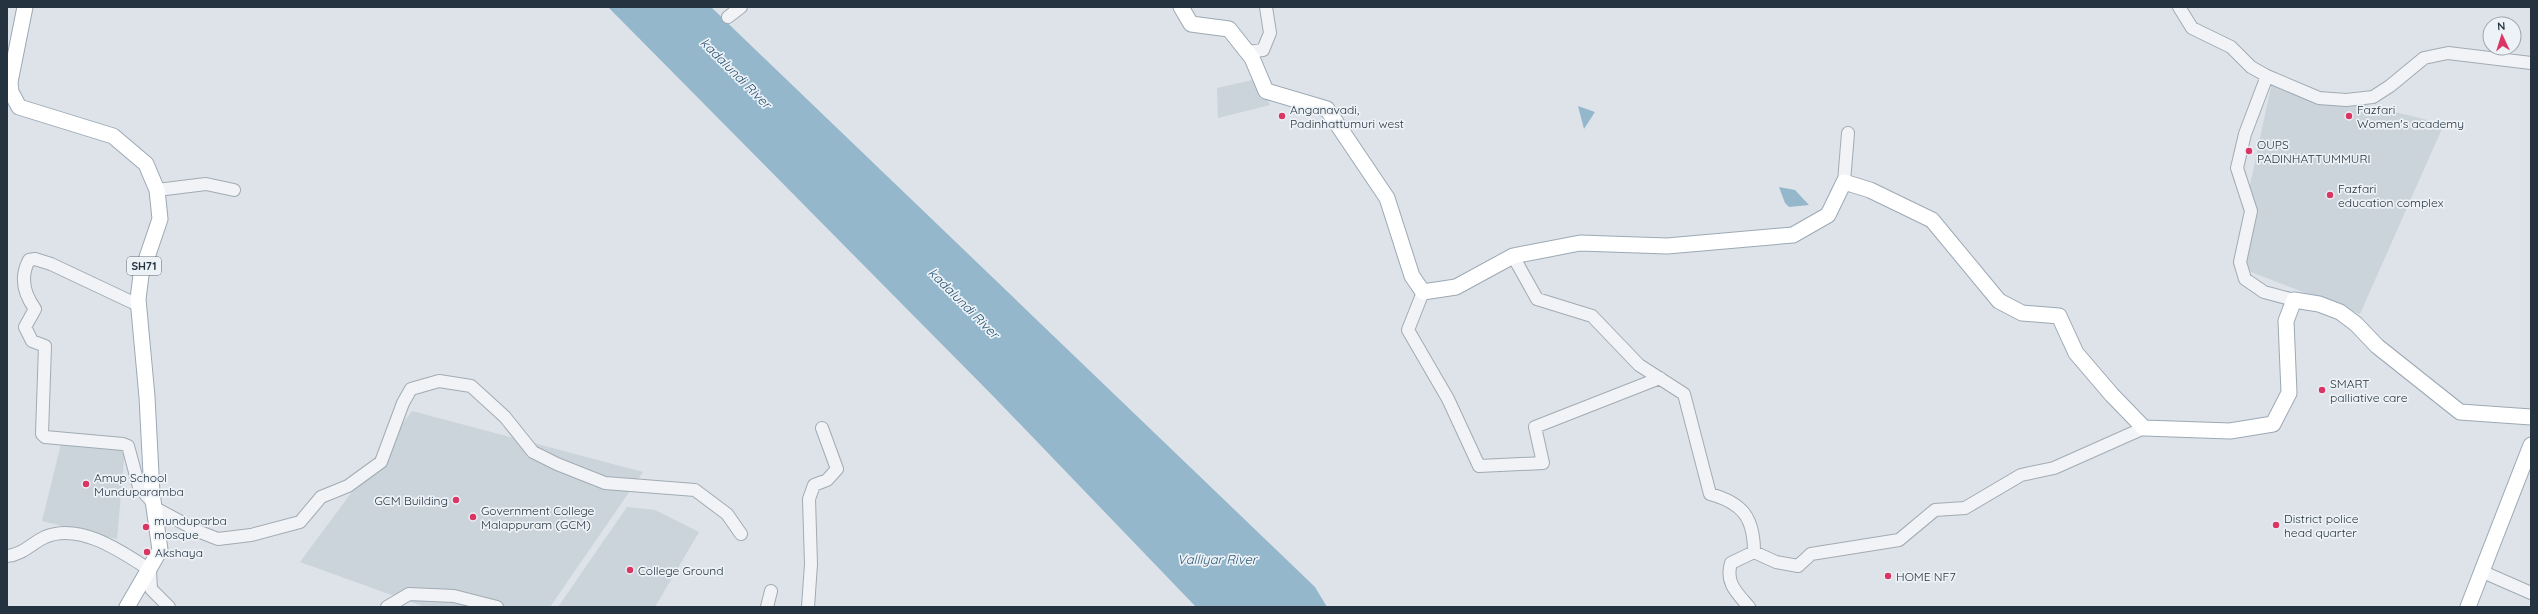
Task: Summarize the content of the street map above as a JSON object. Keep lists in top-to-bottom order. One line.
{"streets":{"main road":["SH71"]},"water":["kadalundi River","Valliyar River"],"places":["Anganavadi, Padinhattumuri west","Fazfari Women's academy","OUPS PADINHATTUMMURI","Fazfari education complex","SMART palliative care","Amup School Munduparamba","GCM Building","Government College Malappuram (GCM)","District police head quarter","munduparba mosque","Akshaya","College Ground","HOME NF7"],"north":"top"}
